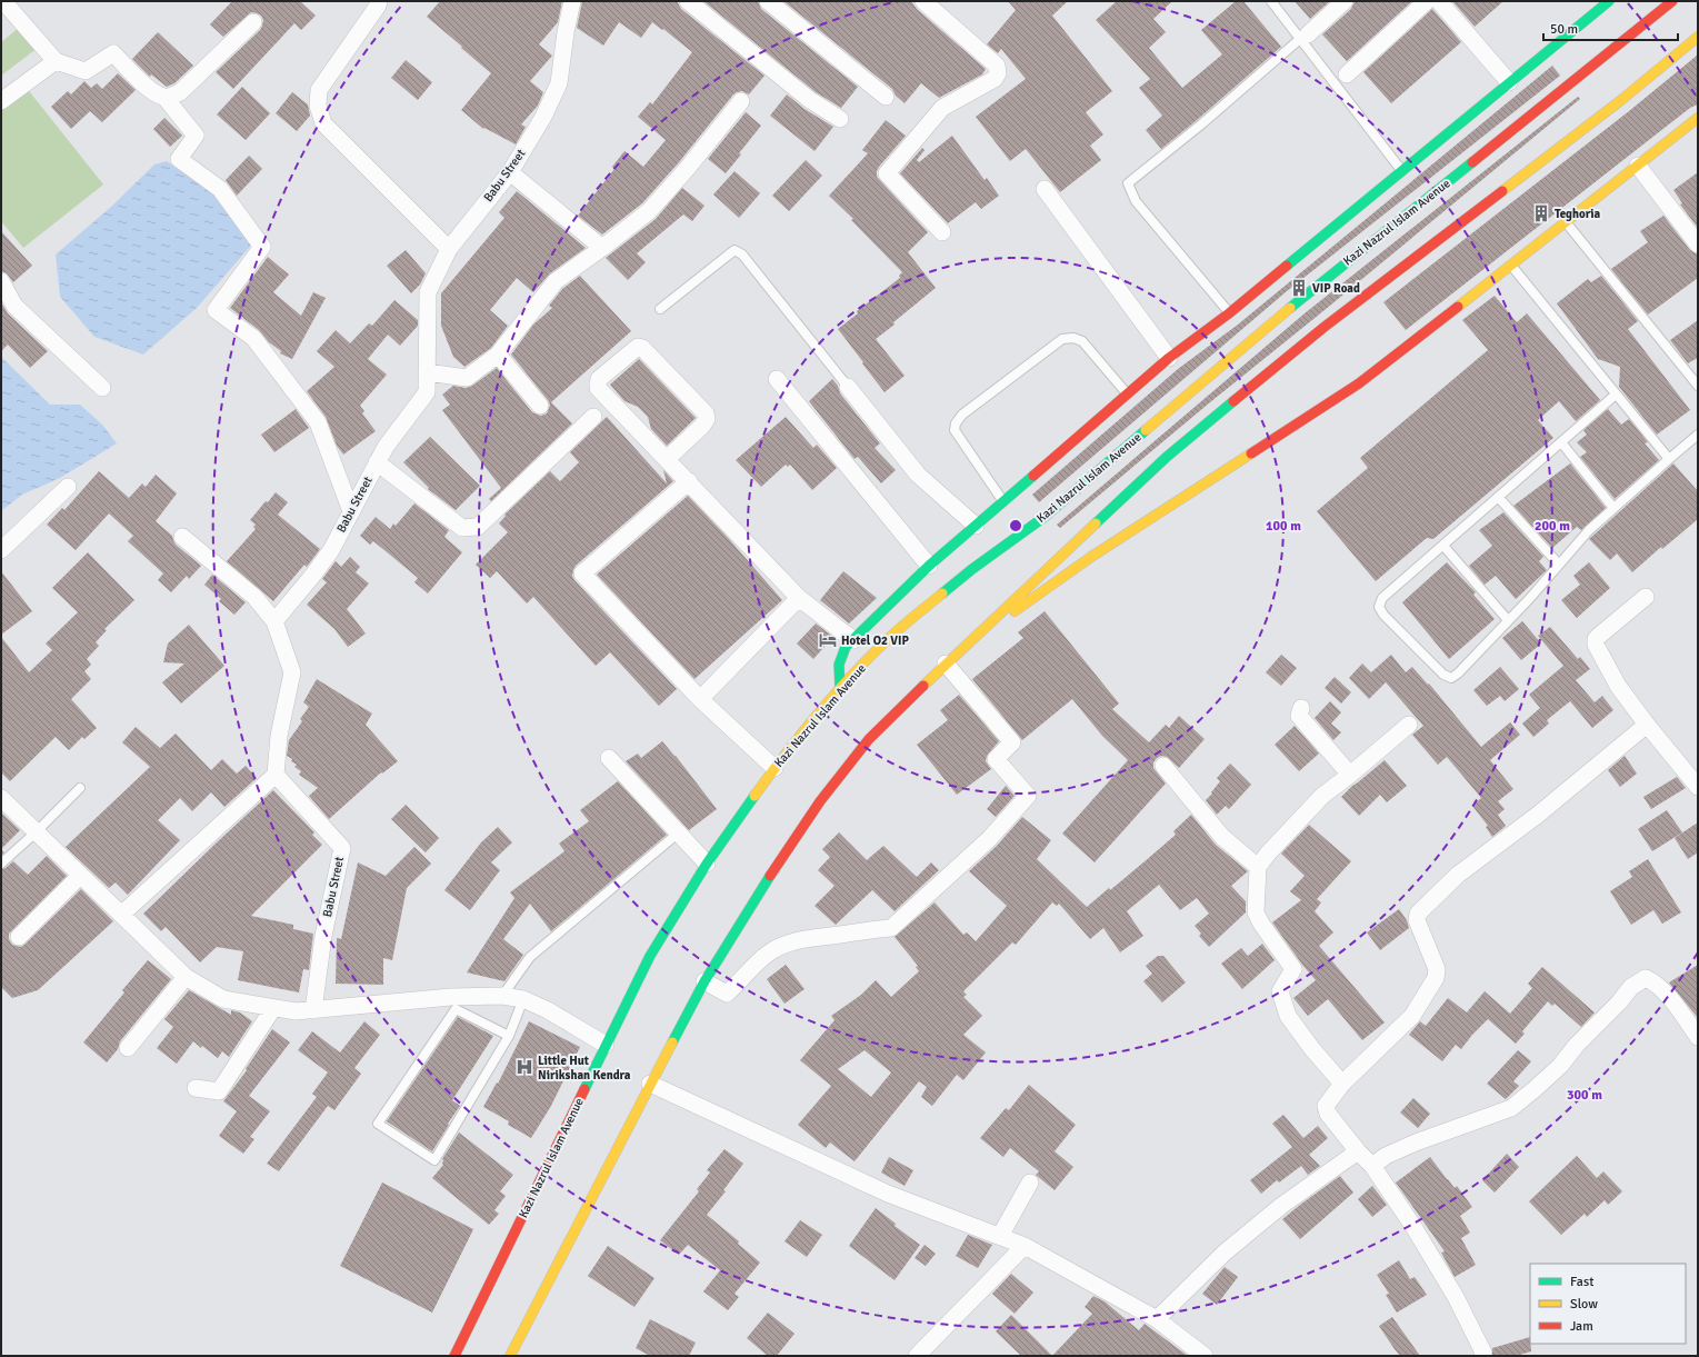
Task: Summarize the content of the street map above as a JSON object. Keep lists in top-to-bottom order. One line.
{"streets":{"main road":["Kazi Nazrul Islam Avenue"],"street":["Babu Street"]},"places":{"building":["Teghoria","VIP Road"],"hotel":["Hotel O2 VIP"],"hospital":["Little Hut Nirikshan Kendra"]},"legend":["Fast","Slow","Jam"],"scale_bar":"50 m","rings":["100 m","200 m","300 m"]}
